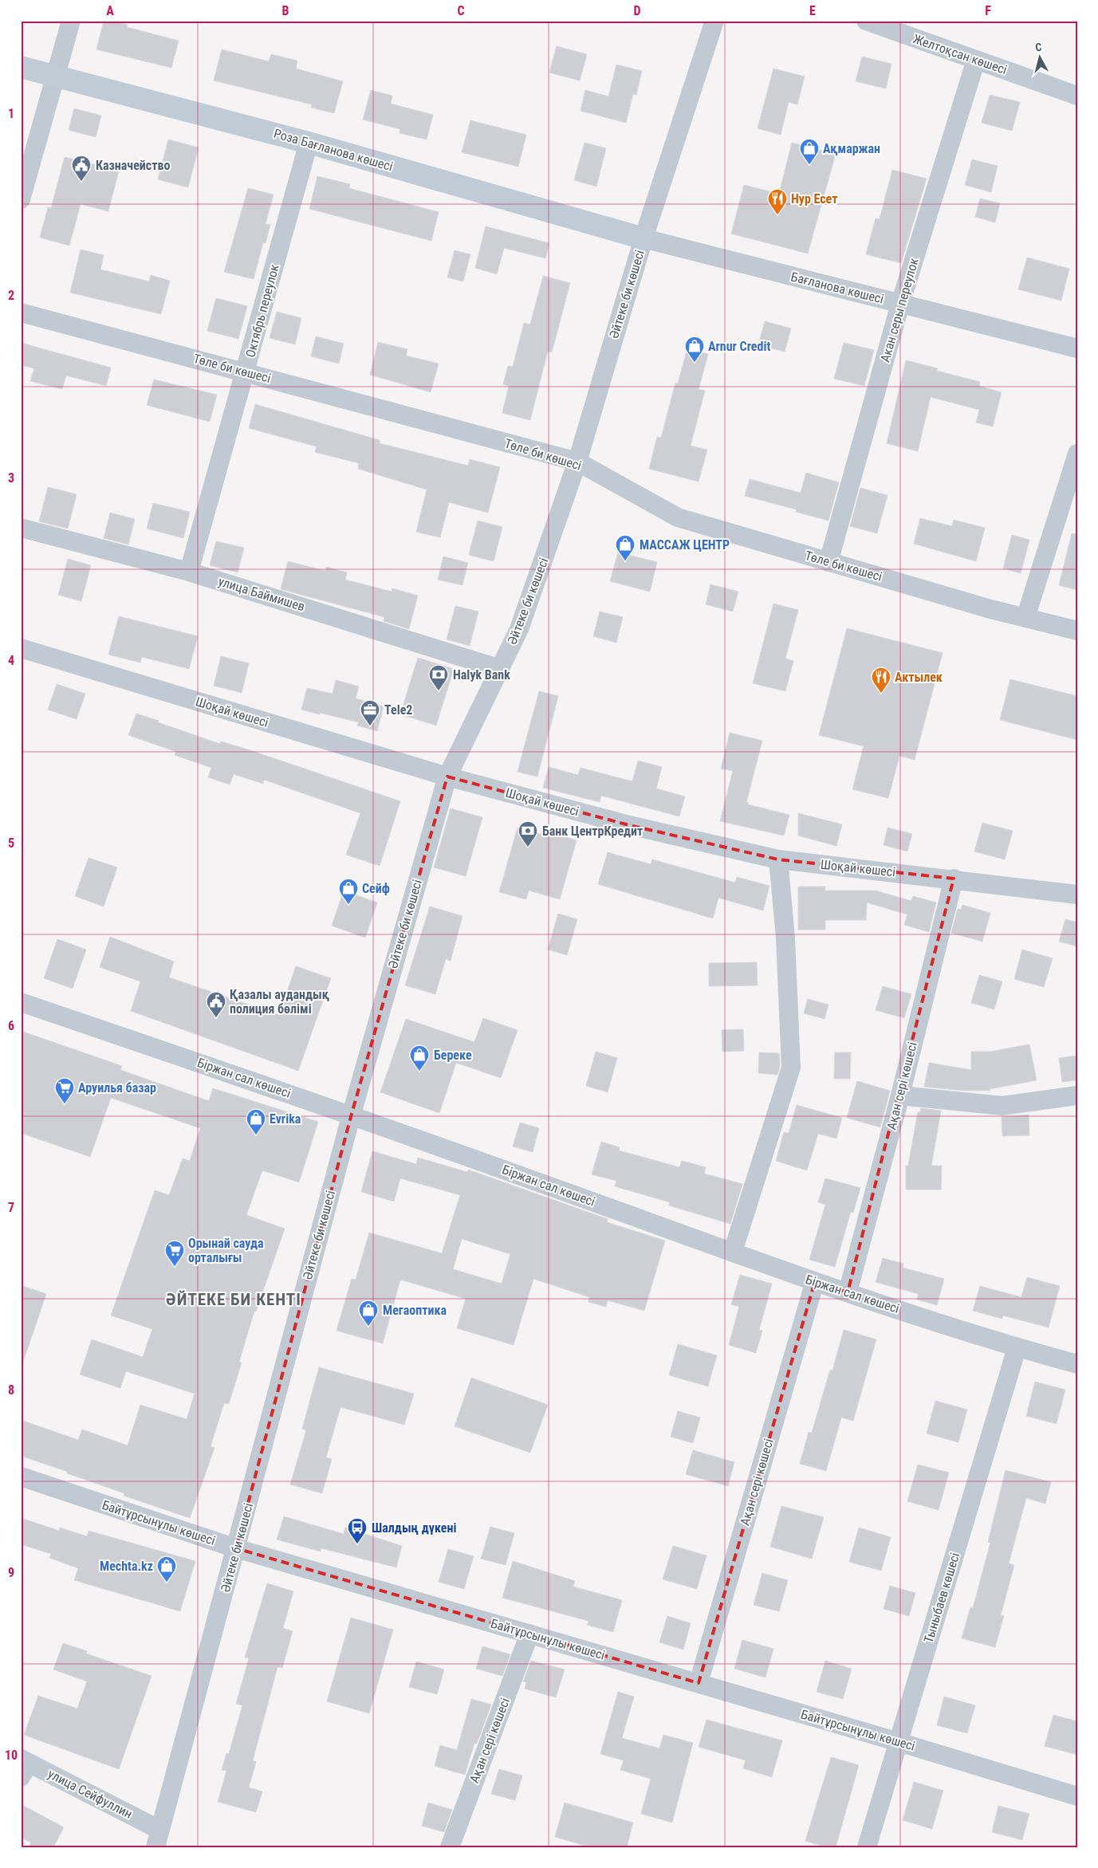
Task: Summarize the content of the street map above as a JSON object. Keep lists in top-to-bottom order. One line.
{"streets":{"street":["Желтоқсан көшесі","Роза Бағланова көшесі","Бағланова көшесі","Әйтеке би көшесі","Акан серы переулок","Октябрь переулок","Төле би көшесі","улица Баймишев","Шоқай көшесі","Біржан сал көшесі","Ақан сері көшесі","Байтұрсынұлы көшесі","Тыныбаев көшесі","улица Сейфуллин"]},"crossings":[["Желтоқсан көшесі","Акан серы переулок"],["Роза Бағланова көшесі","Бағланова көшесі"],["Роза Бағланова көшесі","Әйтеке би көшесі"],["Роза Бағланова көшесі","Октябрь переулок"],["Бағланова көшесі","Әйтеке би көшесі"],["Бағланова көшесі","Акан серы переулок"],["Әйтеке би көшесі","Төле би көшесі"],["Әйтеке би көшесі","улица Баймишев"],["Әйтеке би көшесі","Шоқай көшесі"],["Әйтеке би көшесі","Біржан сал көшесі"],["Әйтеке би көшесі","Байтұрсынұлы көшесі"],["Әйтеке би көшесі","улица Сейфуллин"],["Акан серы переулок","Төле би көшесі"],["Октябрь переулок","Төле би көшесі"],["Октябрь переулок","улица Баймишев"],["Шоқай көшесі","Ақан сері көшесі"],["Біржан сал көшесі","Ақан сері көшесі"],["Біржан сал көшесі","Тыныбаев көшесі"],["Ақан сері көшесі","Байтұрсынұлы көшесі"],["Байтұрсынұлы көшесі","Тыныбаев көшесі"]],"districts":["ӘЙТЕКЕ БИ КЕНТІ"],"places":{"shop":["Ақмаржан","Arnur Credit","МАССАЖ ЦЕНТР","Сейф","Береке","Evrika","Мегаоптика","Mechta.kz"],"public building":["Казначейство","Қазалы аудандық полиция бөлімі"],"restaurant":["Нур Есет","Актылек"],"bank":["Halyk Bank","Банк ЦентрКредит"],"office":["Tele2"],"supermarket":["Аруилья базар","Орынай сауда орталығы"],"bus stop":["Шалдың дүкені"]},"north":"top","grid":{"columns":["A","B","C","D","E","F"],"rows":["1","2","3","4","5","6","7","8","9","10"]}}
